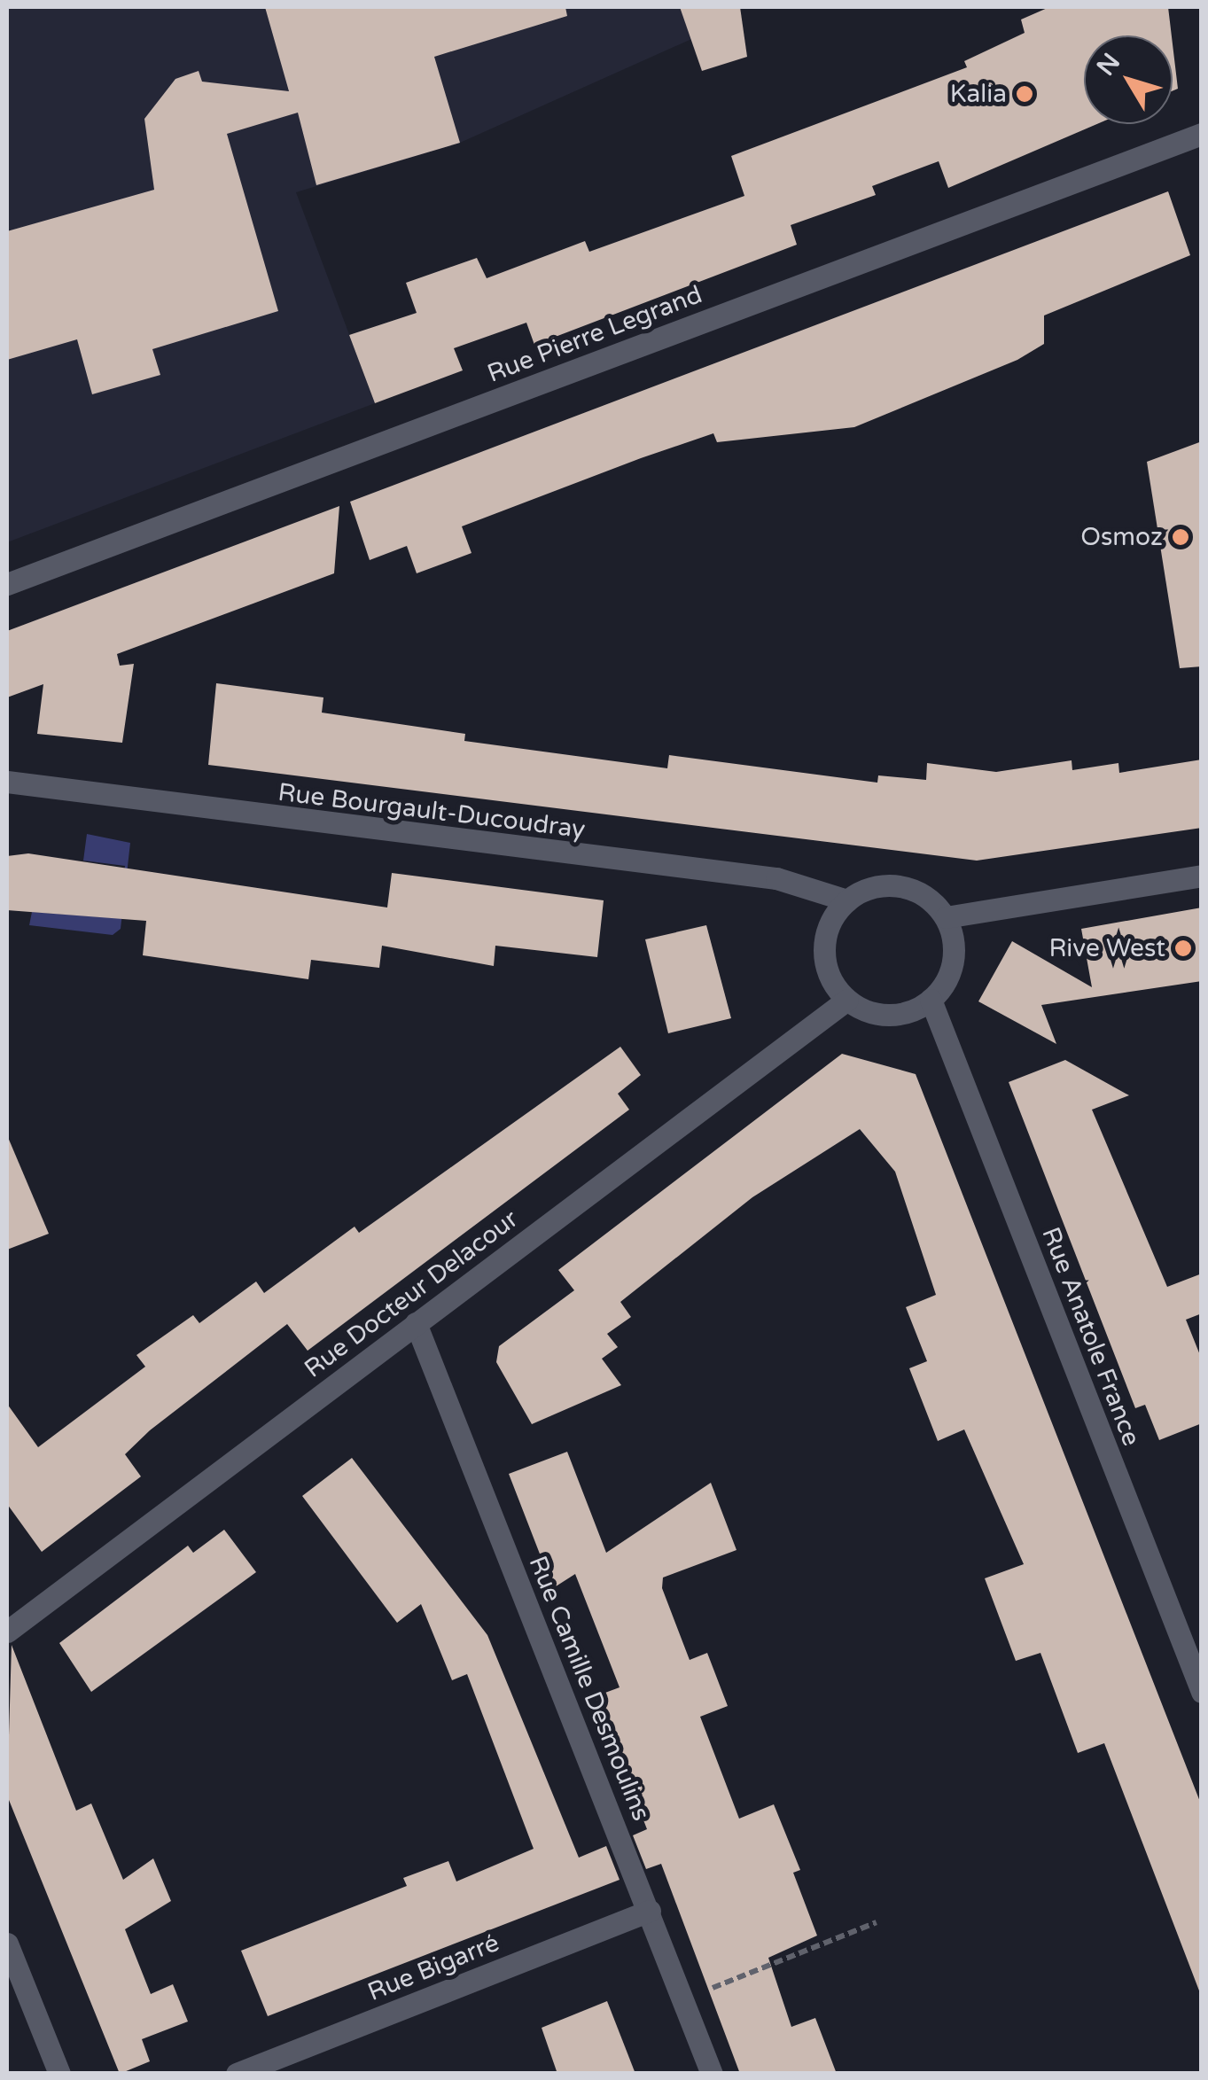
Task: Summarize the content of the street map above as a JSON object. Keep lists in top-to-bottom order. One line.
{"streets":{"street":["Rue Pierre Legrand","Rue Bourgault-Ducoudray","Rue Docteur Delacour","Rue Anatole France","Rue Camille Desmoulins","Rue Bigarré"]},"crossings":[["Rue Bourgault-Ducoudray","Rue Docteur Delacour"],["Rue Bourgault-Ducoudray","Rue Anatole France"],["Rue Docteur Delacour","Rue Anatole France"],["Rue Docteur Delacour","Rue Camille Desmoulins"],["Rue Camille Desmoulins","Rue Bigarré"]],"places":["Kalia","Osmoz","Rive West"],"north":"top left"}
